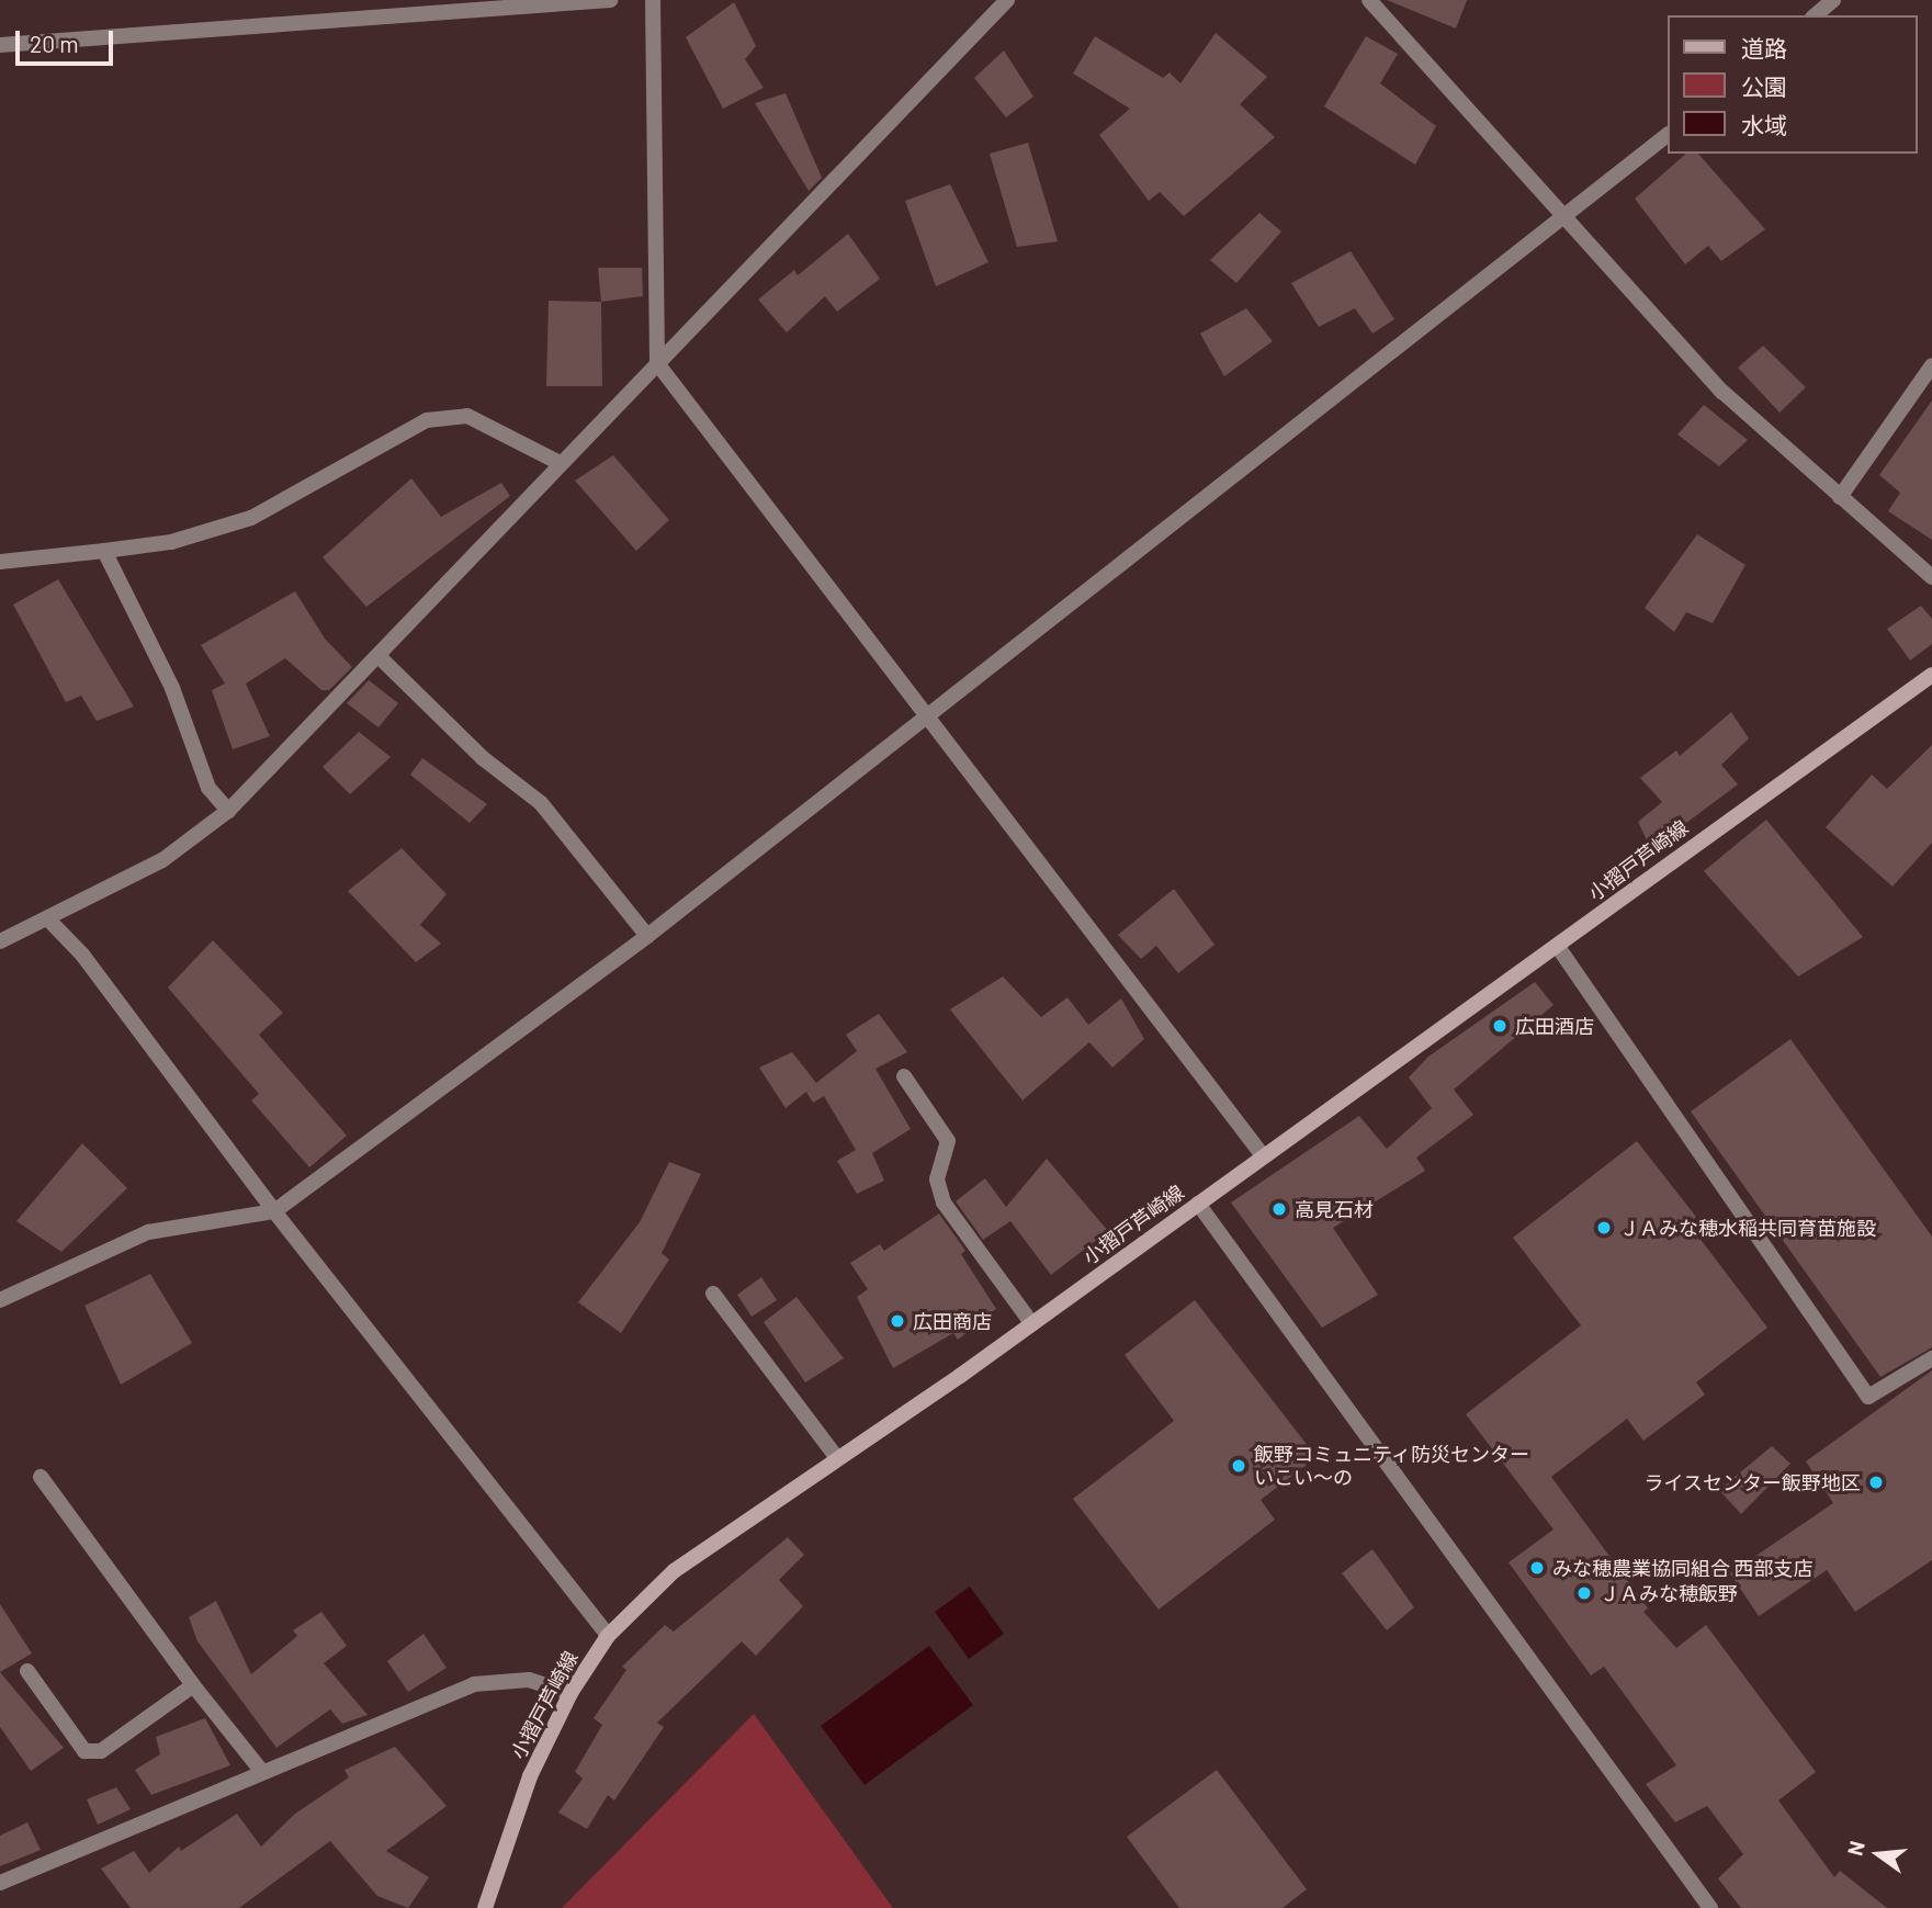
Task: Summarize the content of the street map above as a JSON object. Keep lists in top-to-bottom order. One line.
{"streets":{"main road":["小摺戸芦崎線"]},"places":["広田酒店","高見石材","ＪＡみな穂水稲共同育苗施設","広田商店","飯野コミュニティ防災センター いこい～の","ライスセンター飯野地区","みな穂農業協同組合 西部支店","ＪＡみな穂飯野"],"legend":["道路","公園","水域"],"scale_bar":"20 m","north":"left"}
